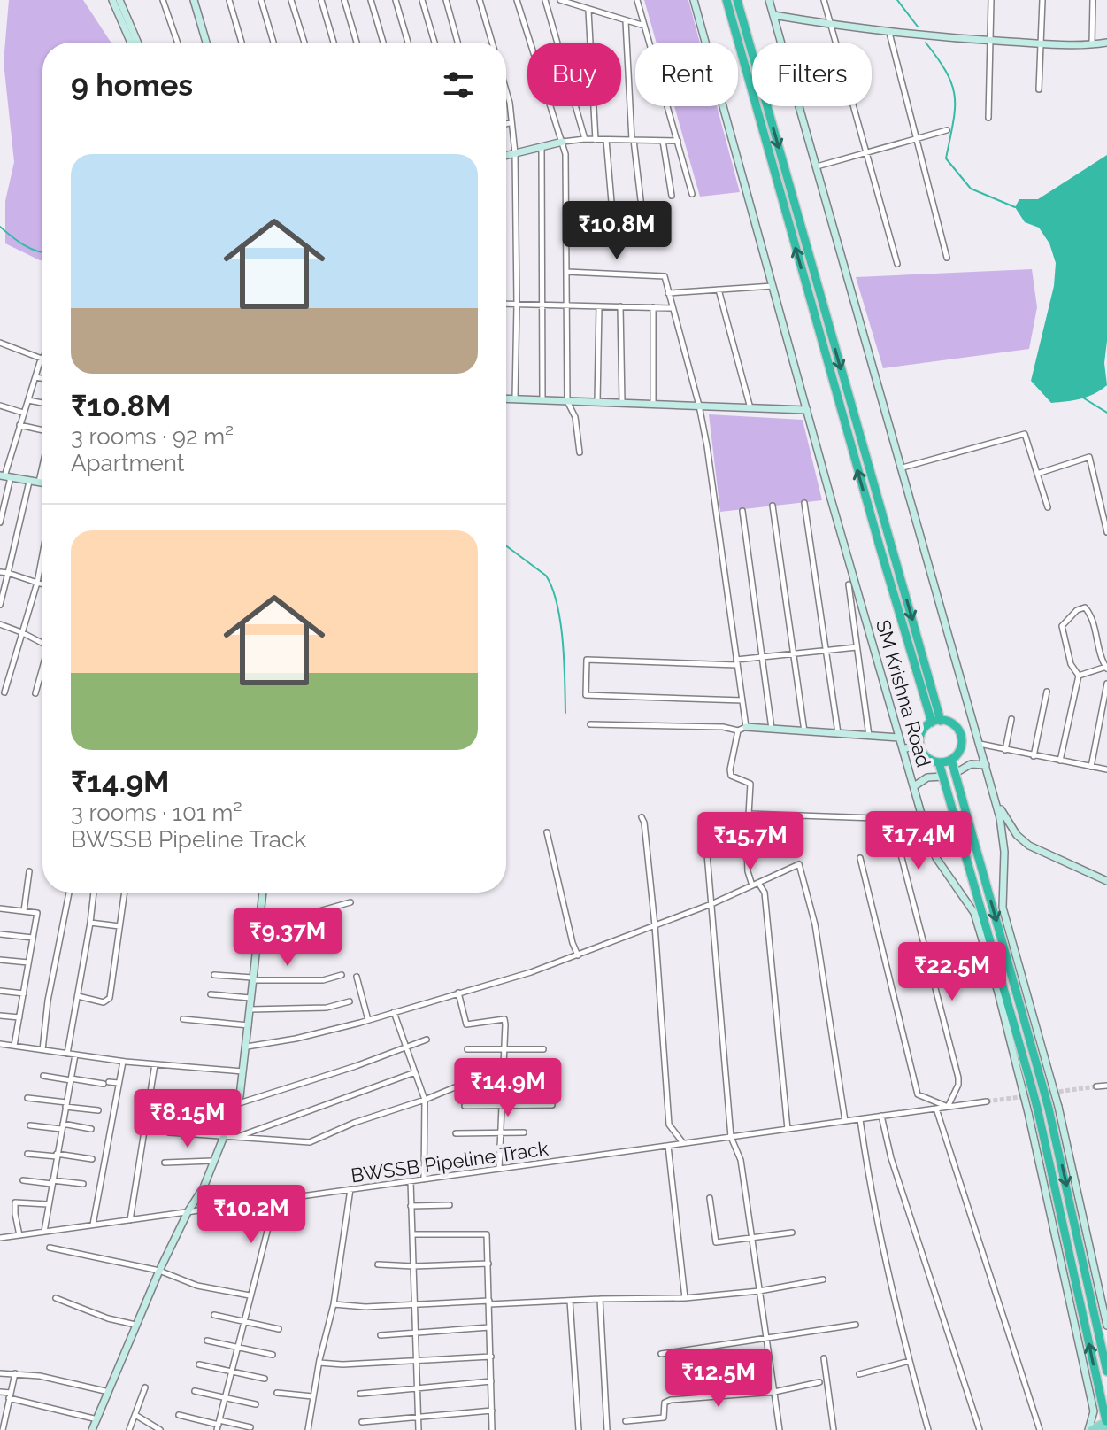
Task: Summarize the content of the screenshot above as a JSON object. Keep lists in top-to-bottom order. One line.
{"streets":{"highway":["SM Krishna Road"],"street":["BWSSB Pipeline Track"]},"page":{"chip":["Buy","Rent","Filters"],"heading":"9 homes","list":[{"name":"₹10.8M","note":"3 rooms · 92 m² · Apartment"},{"name":"₹14.9M","note":"3 rooms · 101 m² · BWSSB Pipeline Track"}],"price":["₹10.8M","₹17.4M","₹15.7M","₹9.37M","₹22.5M","₹14.9M","₹8.15M","₹10.2M","₹12.5M"]}}
